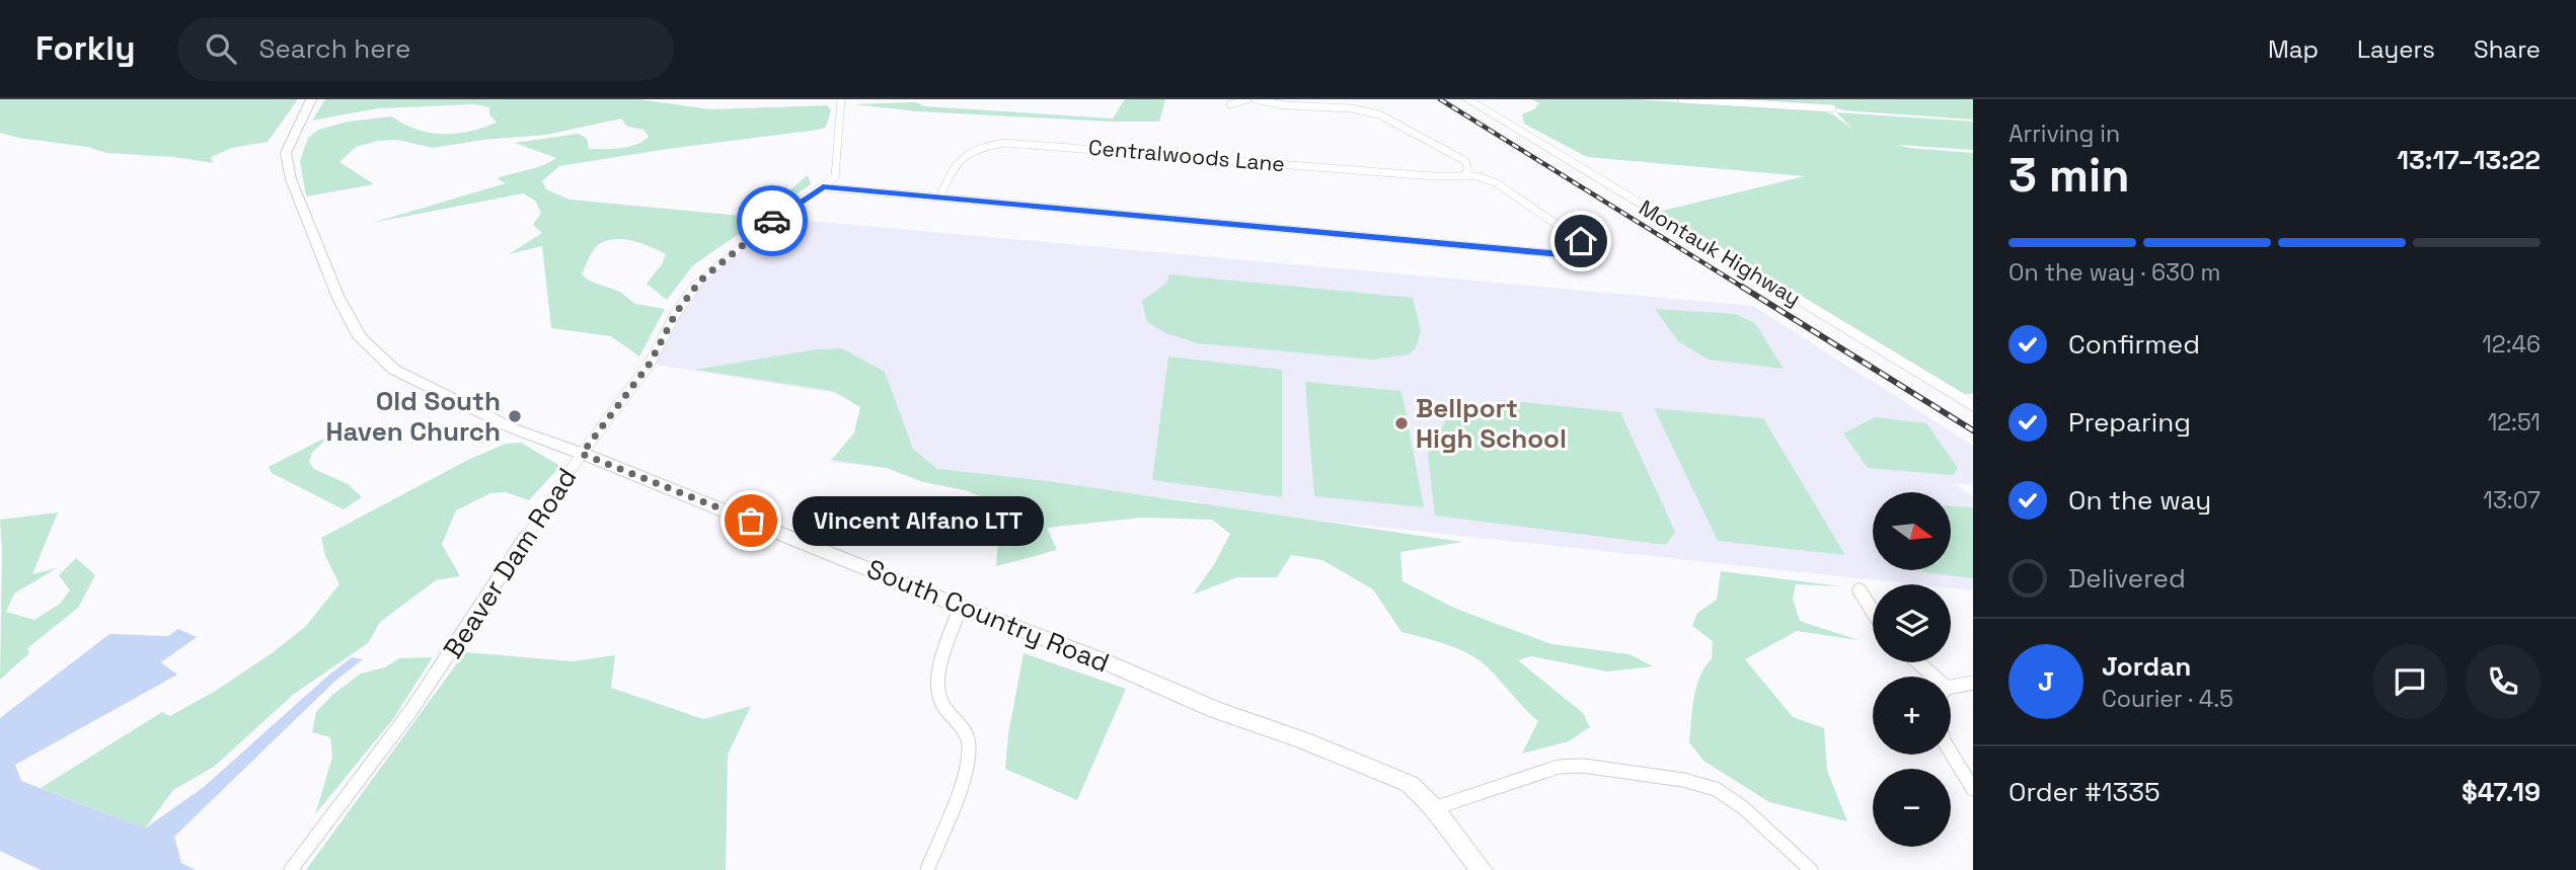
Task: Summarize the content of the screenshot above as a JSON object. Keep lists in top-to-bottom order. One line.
{"streets":{"main road":["Montauk Highway","South Country Road"],"street":["Centralwoods Lane","Beaver Dam Road"]},"crossings":[["Beaver Dam Road","South Country Road"]],"places":["Old South Haven Church","Bellport High School","Vincent Alfano LTT"],"north":"right","page":{"header":"Forkly","search":"Search here","nav":["Map","Layers","Share"],"heading":["3 min","Arriving in","13:17–13:22"],"panel":["Jordan","Courier · 4.5","Order #1335","$47.19"],"bar":"On the way · 630 m","list":[["Confirmed","12:46"],["Preparing","12:51"],["On the way","13:07"],"Delivered"],"map_buttons":["+","−"],"bubble":"Vincent Alfano LTT","round":"J"}}
